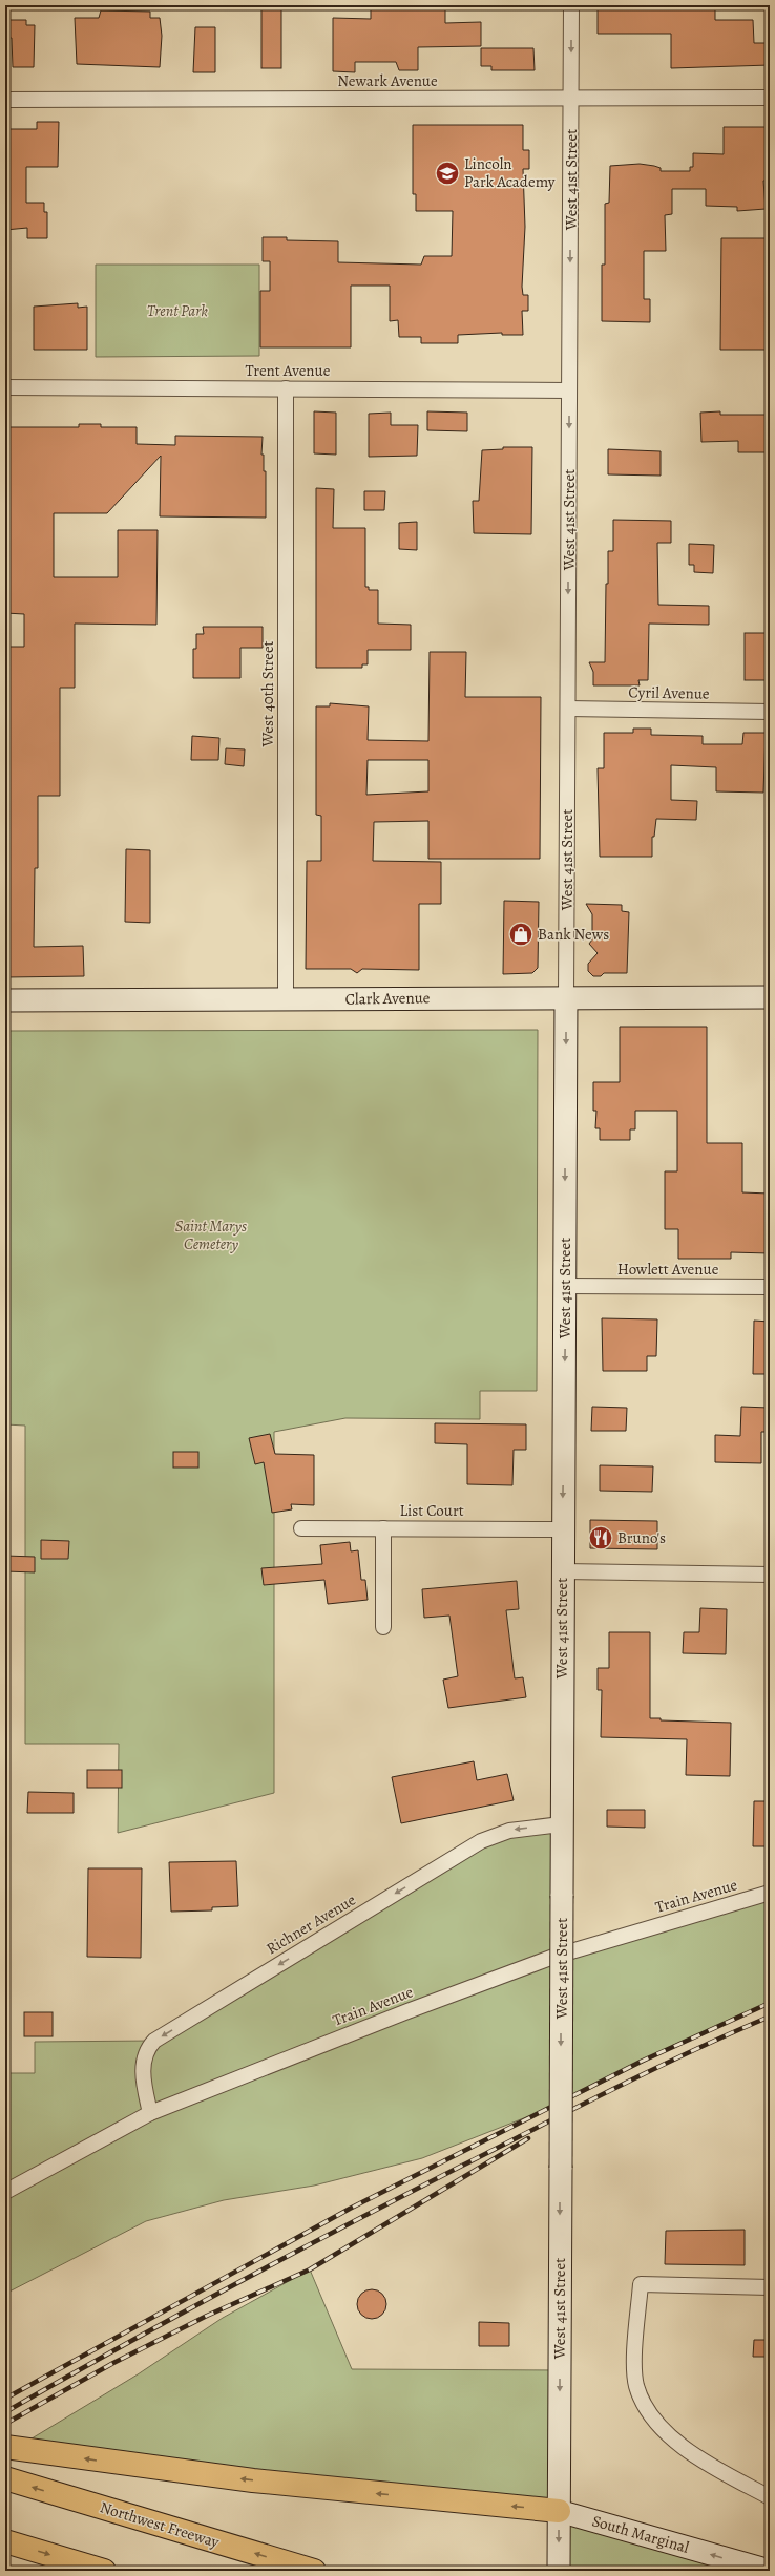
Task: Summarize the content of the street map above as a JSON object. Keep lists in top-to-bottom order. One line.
{"streets":{"highway":["Northwest Freeway"],"street":["Newark Avenue","West 41st Street","Trent Avenue","Cyril Avenue","West 40th Street","Clark Avenue","Howlett Avenue","List Court","Train Avenue","Richner Avenue","South Marginal"]},"crossings":[["Newark Avenue","West 41st Street"],["West 41st Street","Trent Avenue"],["West 41st Street","Cyril Avenue"],["West 41st Street","Clark Avenue"],["West 41st Street","Howlett Avenue"],["West 41st Street","List Court"],["West 41st Street","Richner Avenue"],["West 41st Street","South Marginal"],["Trent Avenue","West 40th Street"],["West 40th Street","Clark Avenue"],["Train Avenue","Richner Avenue"]],"one_way":["West 41st Street","Richner Avenue","South Marginal"],"parks":["Trent Park","Saint Marys Cemetery"],"places":{"school or university":["Lincoln Park Academy"],"shop":["Bank News"],"restaurant":["Bruno's"]}}
